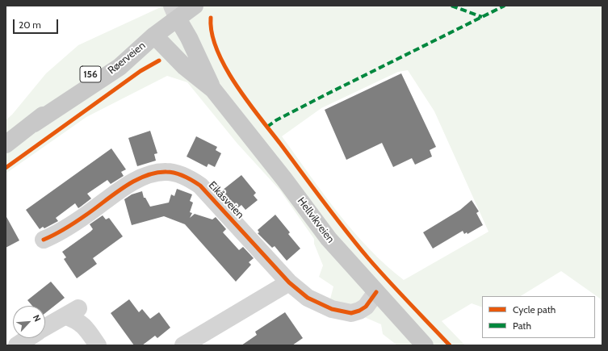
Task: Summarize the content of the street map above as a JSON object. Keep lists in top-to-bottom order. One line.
{"streets":{"main road":["Røerveien","156","Hellvikveien"],"street":["Eikåsveien"]},"crossings":[["Røerveien","156"],["Røerveien","Hellvikveien"],["156","Hellvikveien"],["Eikåsveien","Hellvikveien"]],"legend":["Cycle path","Path"],"scale_bar":"20 m","north":"top right"}
